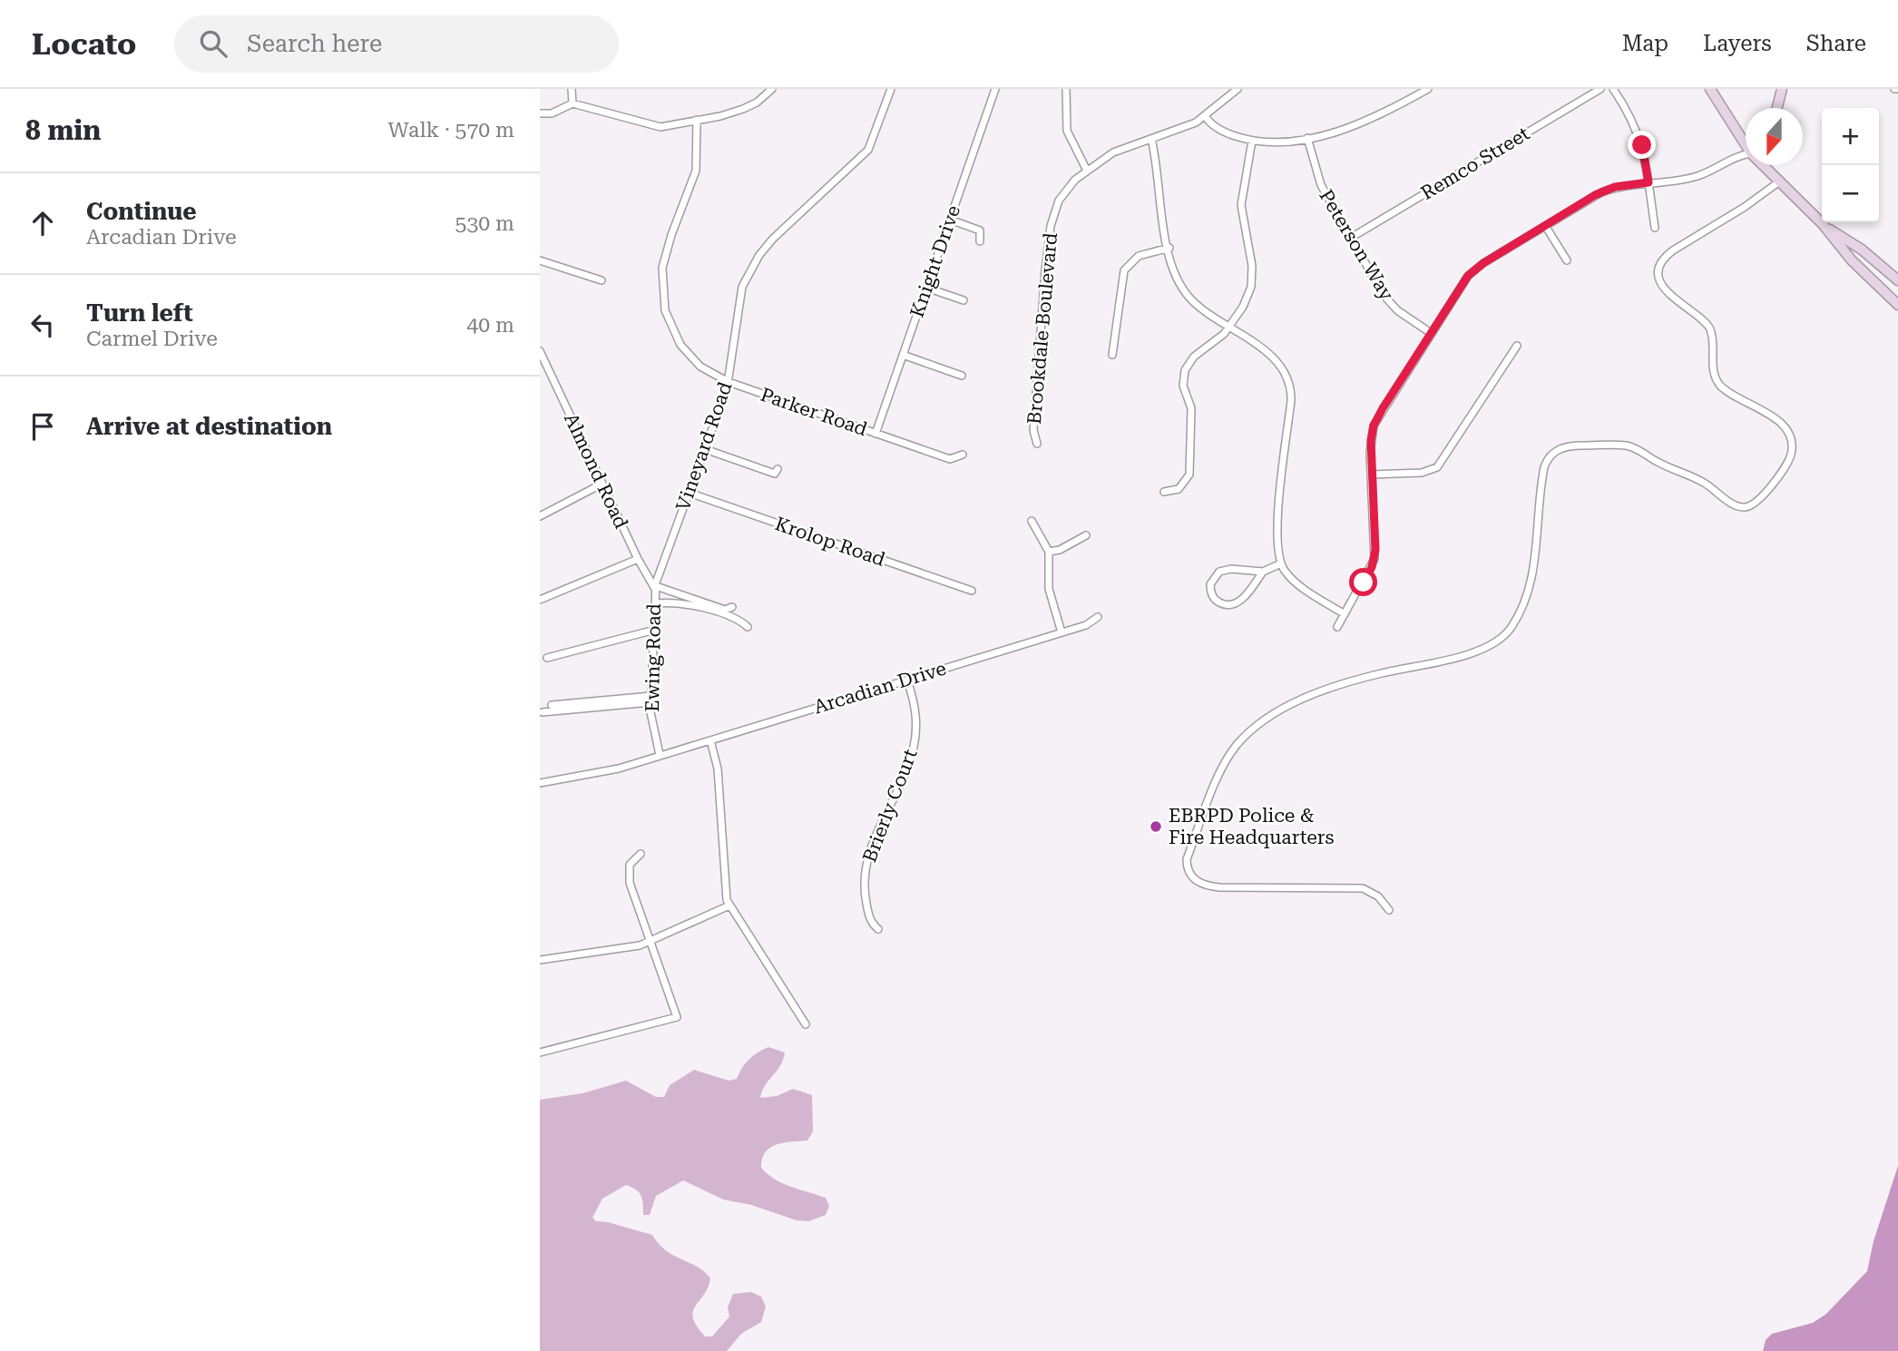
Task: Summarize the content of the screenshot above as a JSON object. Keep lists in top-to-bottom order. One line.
{"streets":{"street":["Remco Street","Peterson Way","Knight Drive","Brookdale Boulevard","Parker Road","Vineyard Road","Almond Road","Krolop Road","Ewing Road","Arcadian Drive","Brierly Court"]},"crossings":[["Remco Street","Peterson Way"],["Knight Drive","Parker Road"],["Parker Road","Vineyard Road"],["Vineyard Road","Almond Road"],["Vineyard Road","Krolop Road"],["Vineyard Road","Ewing Road"],["Almond Road","Ewing Road"],["Ewing Road","Arcadian Drive"],["Arcadian Drive","Brierly Court"]],"places":["EBRPD Police & Fire Headquarters"],"north":"bottom","page":{"header":"Locato","search":"Search here","nav":["Map","Layers","Share"],"heading":["8 min","Walk · 570 m"],"map_buttons":["+","−"],"list":[["Continue","Arcadian Drive","530 m"],["Turn left","Carmel Drive","40 m"],"Arrive at destination"]}}
